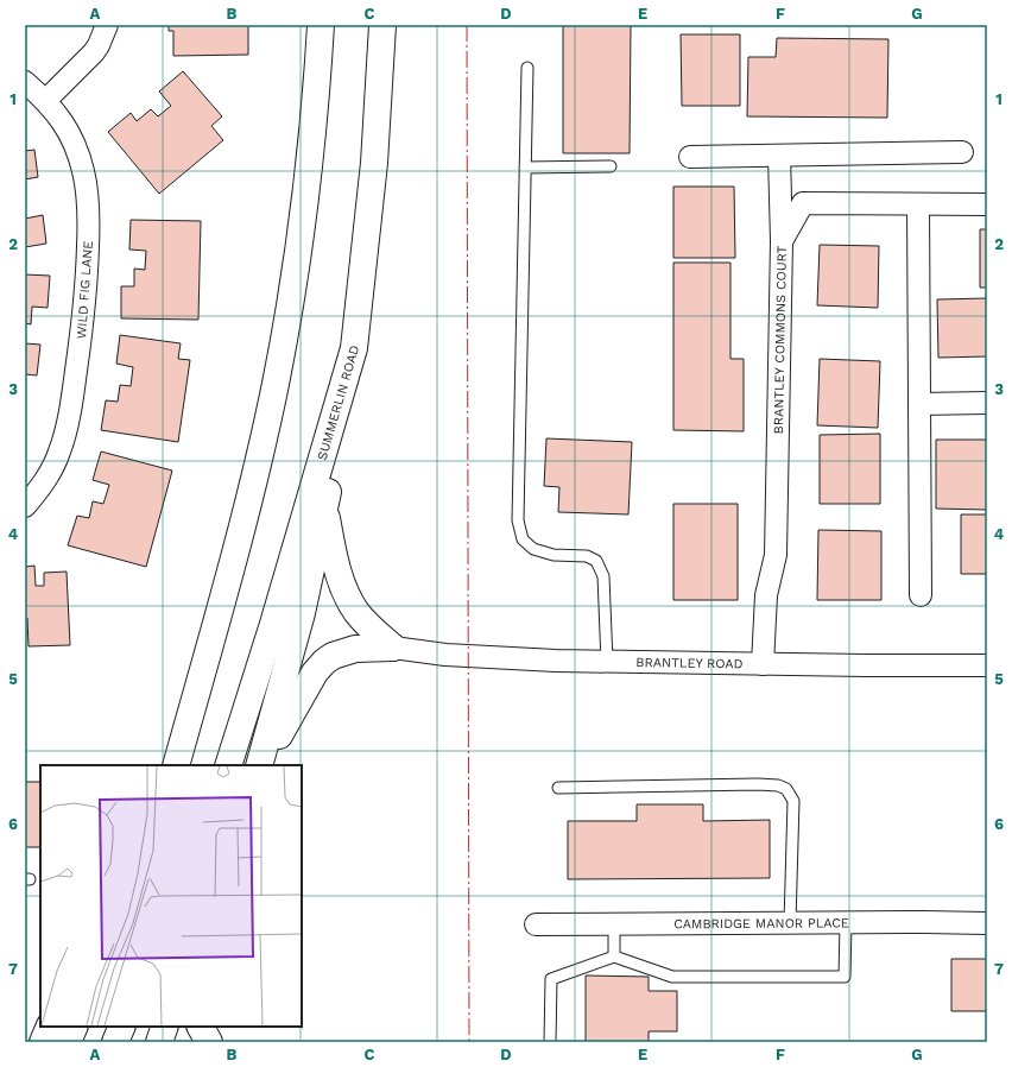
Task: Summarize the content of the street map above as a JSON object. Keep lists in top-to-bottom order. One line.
{"streets":{"main road":["SUMMERLIN ROAD"],"street":["WILD FIG LANE","BRANTLEY COMMONS COURT","BRANTLEY ROAD","CAMBRIDGE MANOR PLACE"]},"crossings":[["BRANTLEY COMMONS COURT","BRANTLEY ROAD"]],"grid":{"columns":["A","B","C","D","E","F","G"],"rows":["1","2","3","4","5","6","7"]}}
